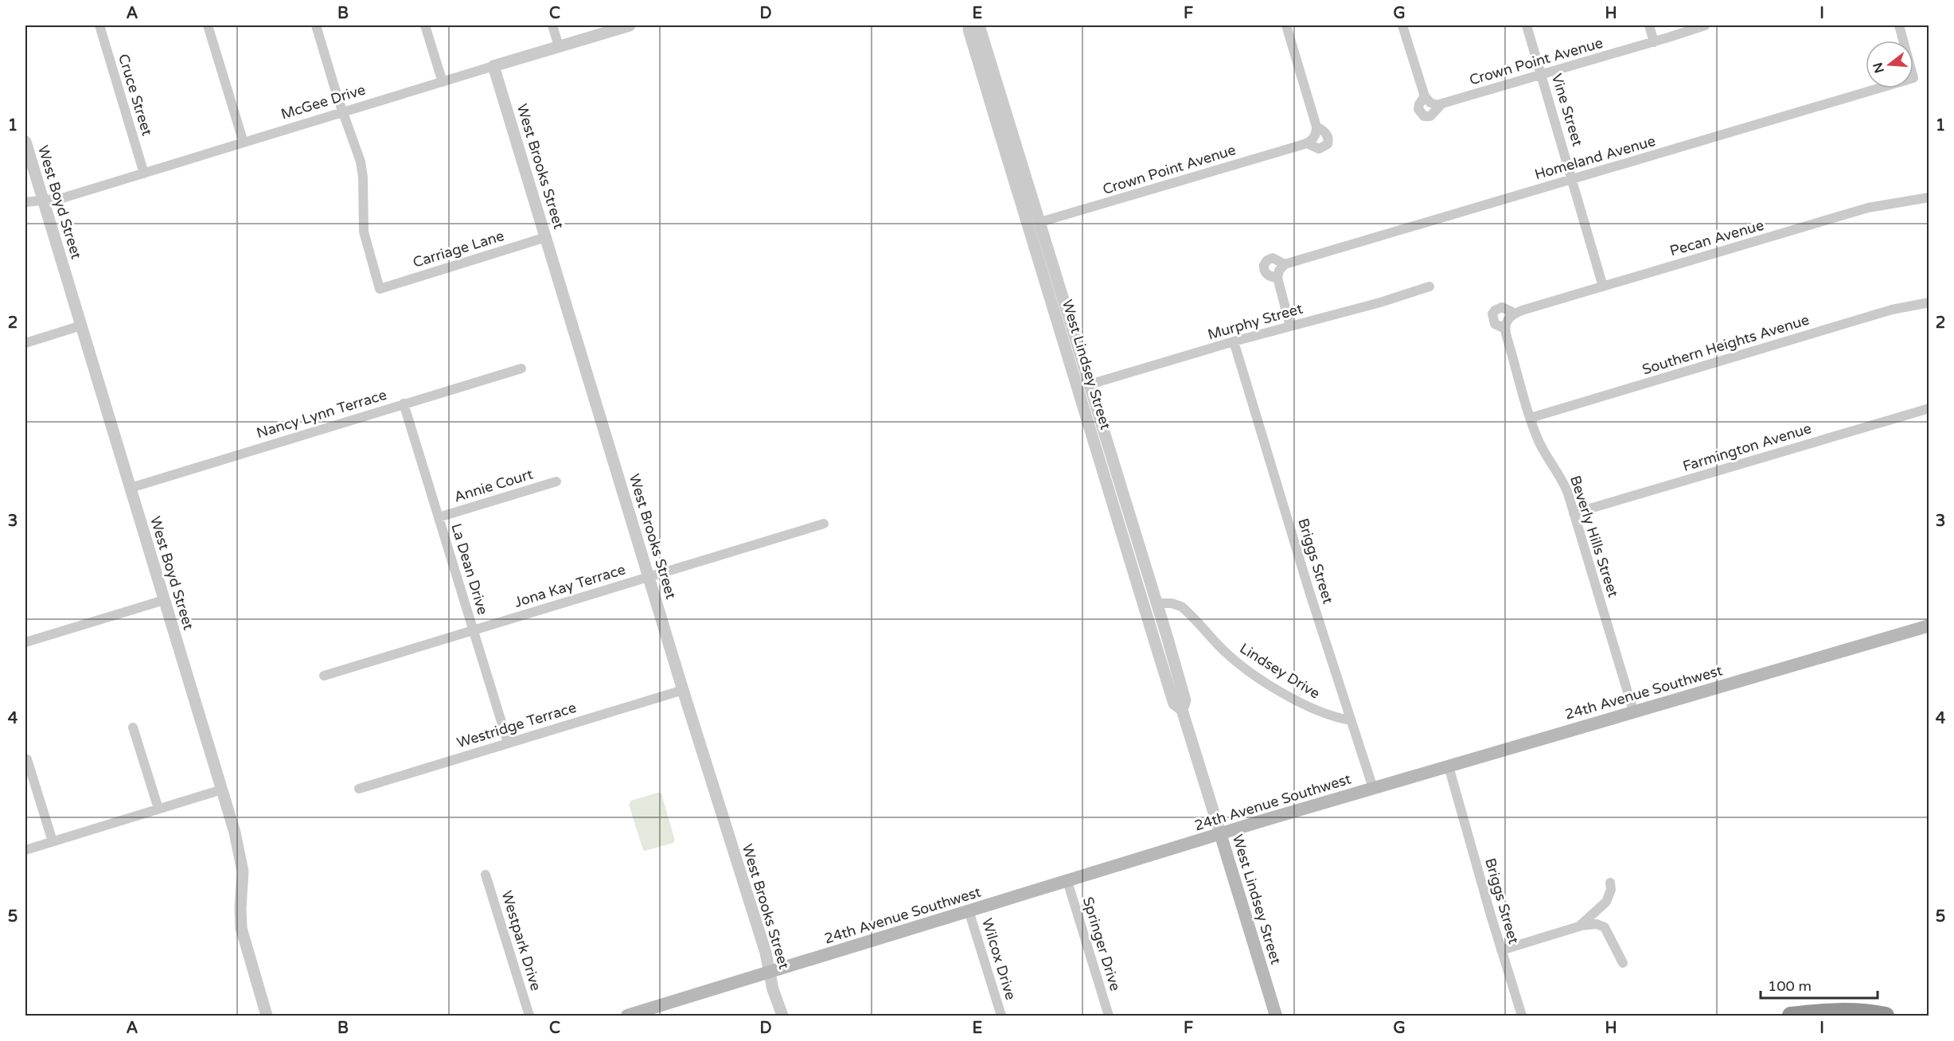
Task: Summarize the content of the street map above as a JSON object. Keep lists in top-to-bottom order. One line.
{"streets":{"main road":["West Lindsey Street","24th Avenue Southwest"],"street":["Crown Point Avenue","Cruce Street","McGee Drive","Vine Street","Homeland Avenue","West Brooks Street","West Boyd Street","Pecan Avenue","Carriage Lane","Murphy Street","Southern Heights Avenue","Nancy Lynn Terrace","Farmington Avenue","Annie Court","Beverly Hills Street","Briggs Street","La Dean Drive","Jona Kay Terrace","Lindsey Drive","Westridge Terrace","Westpark Drive","Springer Drive","Wilcox Drive"]},"crossings":[["Crown Point Avenue","Vine Street"],["Crown Point Avenue","West Lindsey Street"],["Cruce Street","McGee Drive"],["McGee Drive","West Brooks Street"],["McGee Drive","West Boyd Street"],["McGee Drive","Carriage Lane"],["Vine Street","Homeland Avenue"],["Vine Street","Pecan Avenue"],["West Brooks Street","Carriage Lane"],["West Brooks Street","Jona Kay Terrace"],["West Brooks Street","24th Avenue Southwest"],["West Brooks Street","Westridge Terrace"],["West Boyd Street","Nancy Lynn Terrace"],["Pecan Avenue","Beverly Hills Street"],["Murphy Street","West Lindsey Street"],["Murphy Street","Briggs Street"],["Southern Heights Avenue","Beverly Hills Street"],["West Lindsey Street","Lindsey Drive"],["West Lindsey Street","24th Avenue Southwest"],["Nancy Lynn Terrace","La Dean Drive"],["Farmington Avenue","Beverly Hills Street"],["Annie Court","La Dean Drive"],["Beverly Hills Street","24th Avenue Southwest"],["Briggs Street","Lindsey Drive"],["Briggs Street","24th Avenue Southwest"],["La Dean Drive","Jona Kay Terrace"],["La Dean Drive","Westridge Terrace"],["24th Avenue Southwest","Springer Drive"],["24th Avenue Southwest","Wilcox Drive"]],"scale_bar":"100 m","north":"left","grid":{"columns":["A","B","C","D","E","F","G","H","I"],"rows":["1","2","3","4","5"]}}
